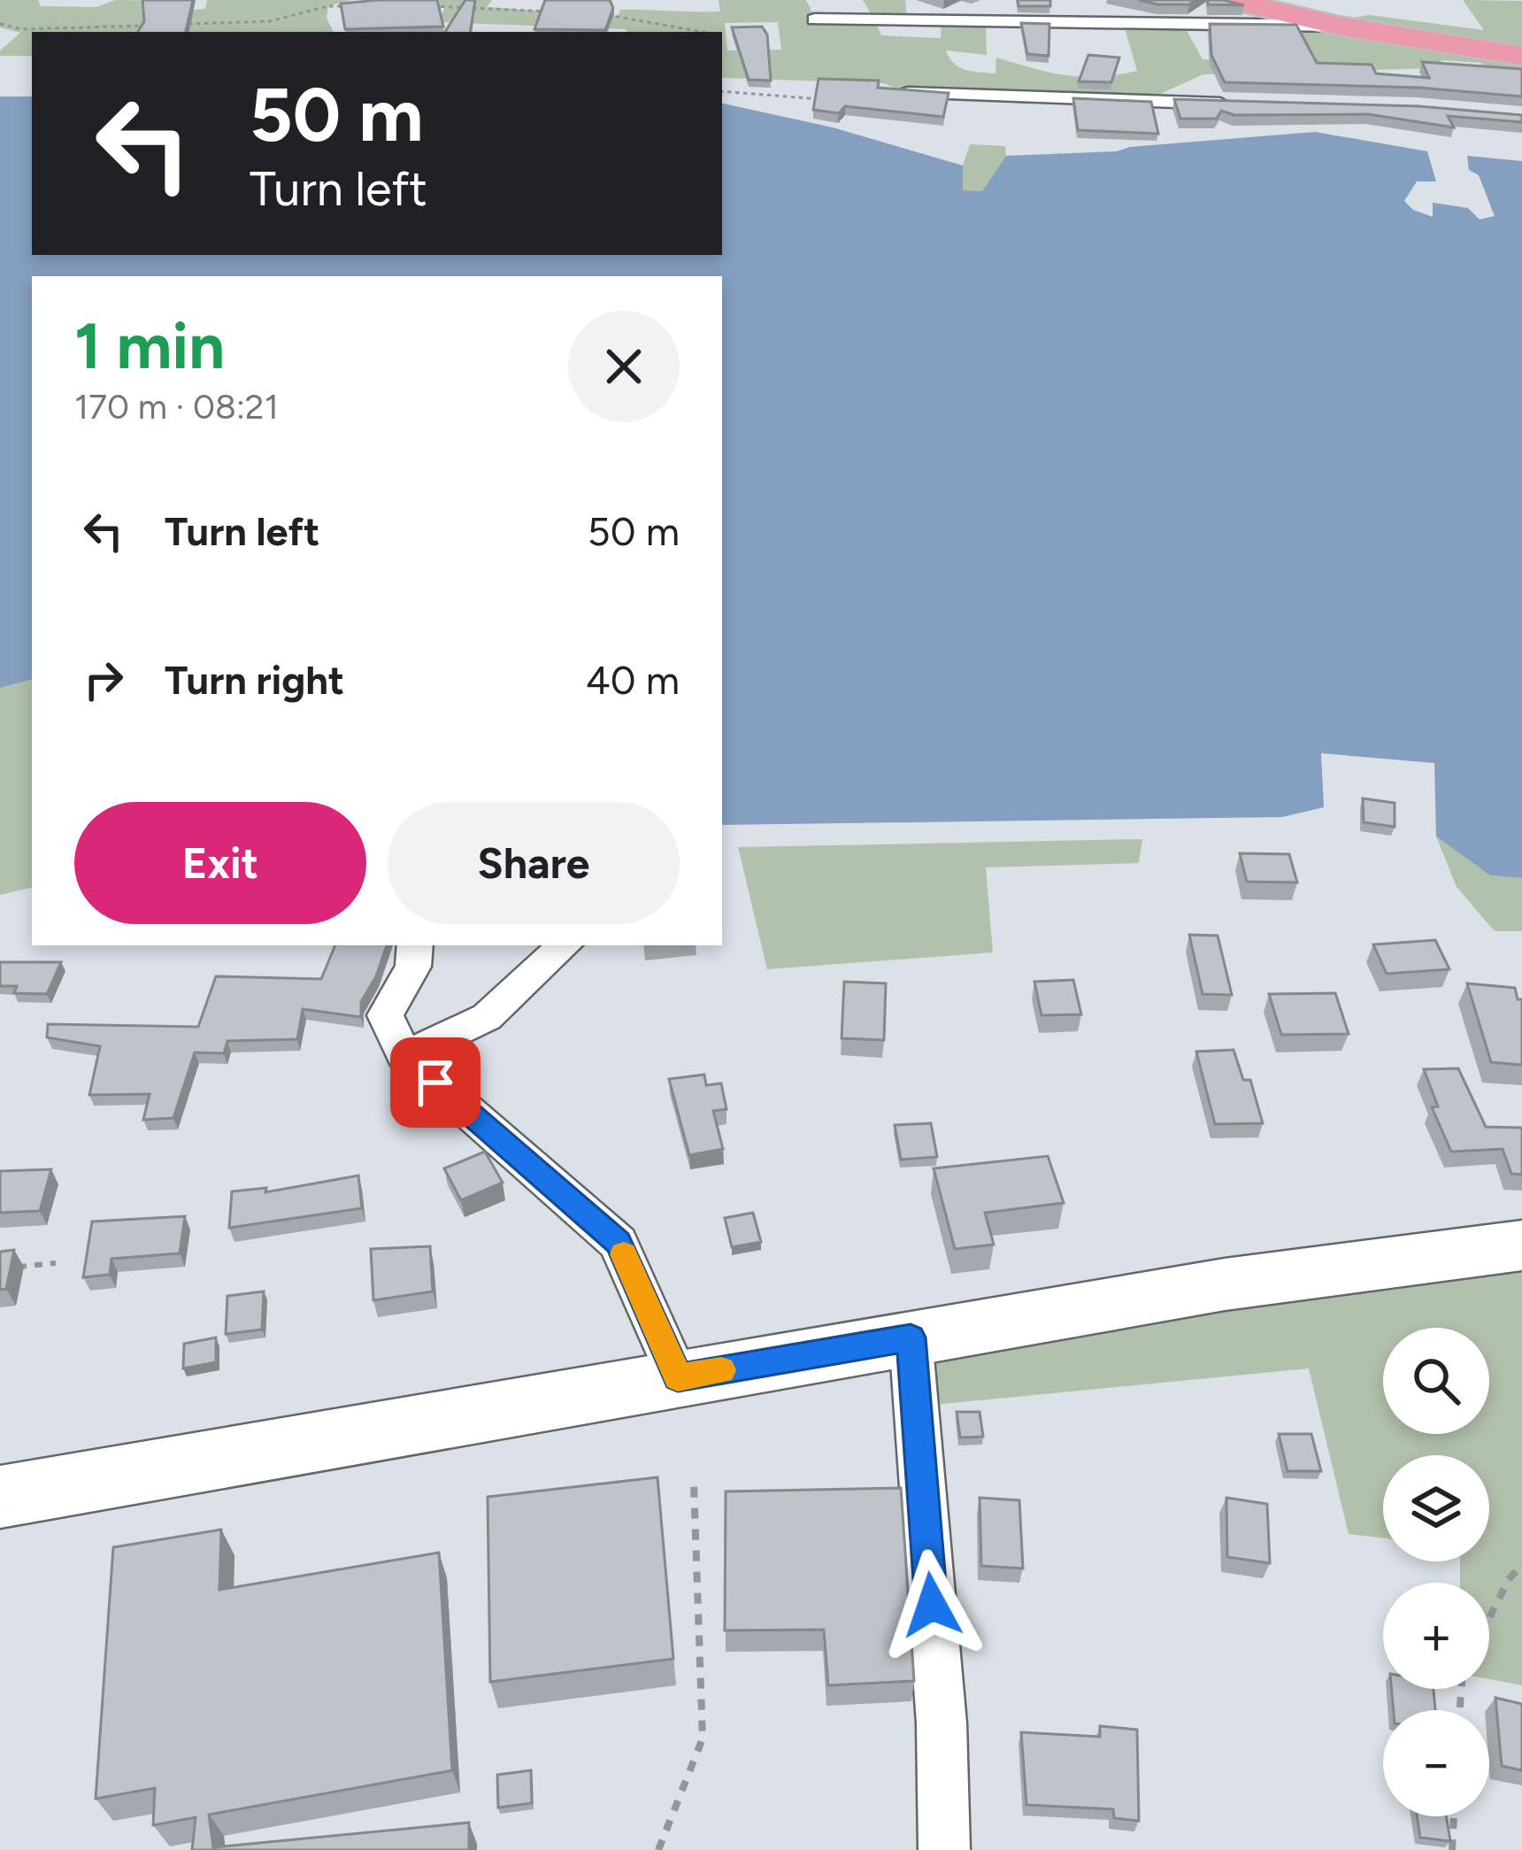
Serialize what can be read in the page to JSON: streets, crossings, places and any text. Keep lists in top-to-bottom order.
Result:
{
  "page": {
    "turn": ["50 m", "Turn left"],
    "heading": ["1 min", "170 m · 08:21"],
    "list": [
      {
        "name": "Turn left",
        "value": "50 m"
      },
      {
        "name": "Turn right",
        "value": "40 m"
      }
    ],
    "buttons": ["Exit", "Share"],
    "map_buttons": ["+", "−"]
  }
}
